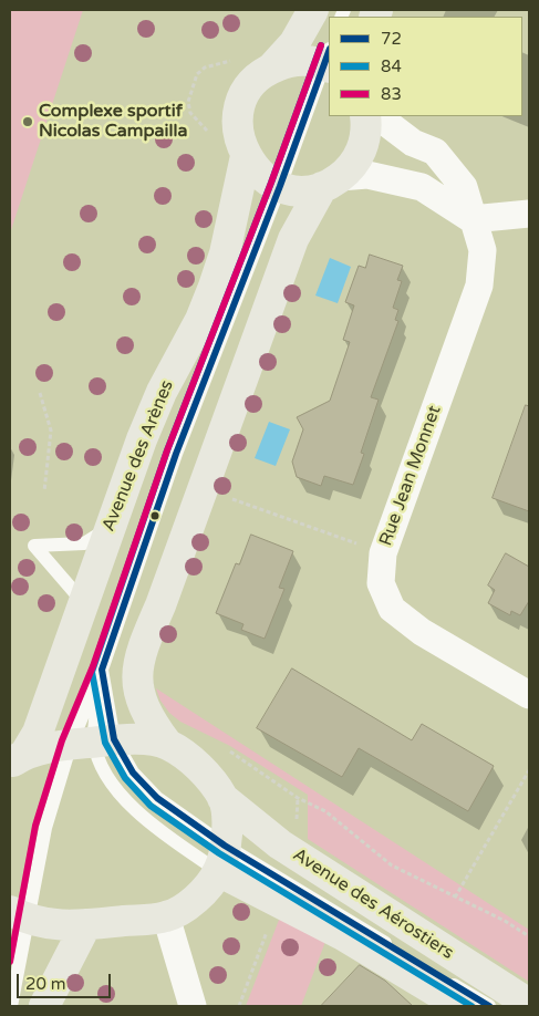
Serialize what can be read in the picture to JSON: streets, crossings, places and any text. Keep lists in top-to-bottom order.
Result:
{
  "streets": {
    "street": ["Avenue des Arènes", "Rue Jean Monnet", "Avenue des Aérostiers"]
  },
  "places": ["Complexe sportif Nicolas Campailla"],
  "lines": ["transit line 84", "transit line 83", "transit line 72"],
  "legend": ["72", "84", "83"],
  "scale_bar": "20 m"
}
